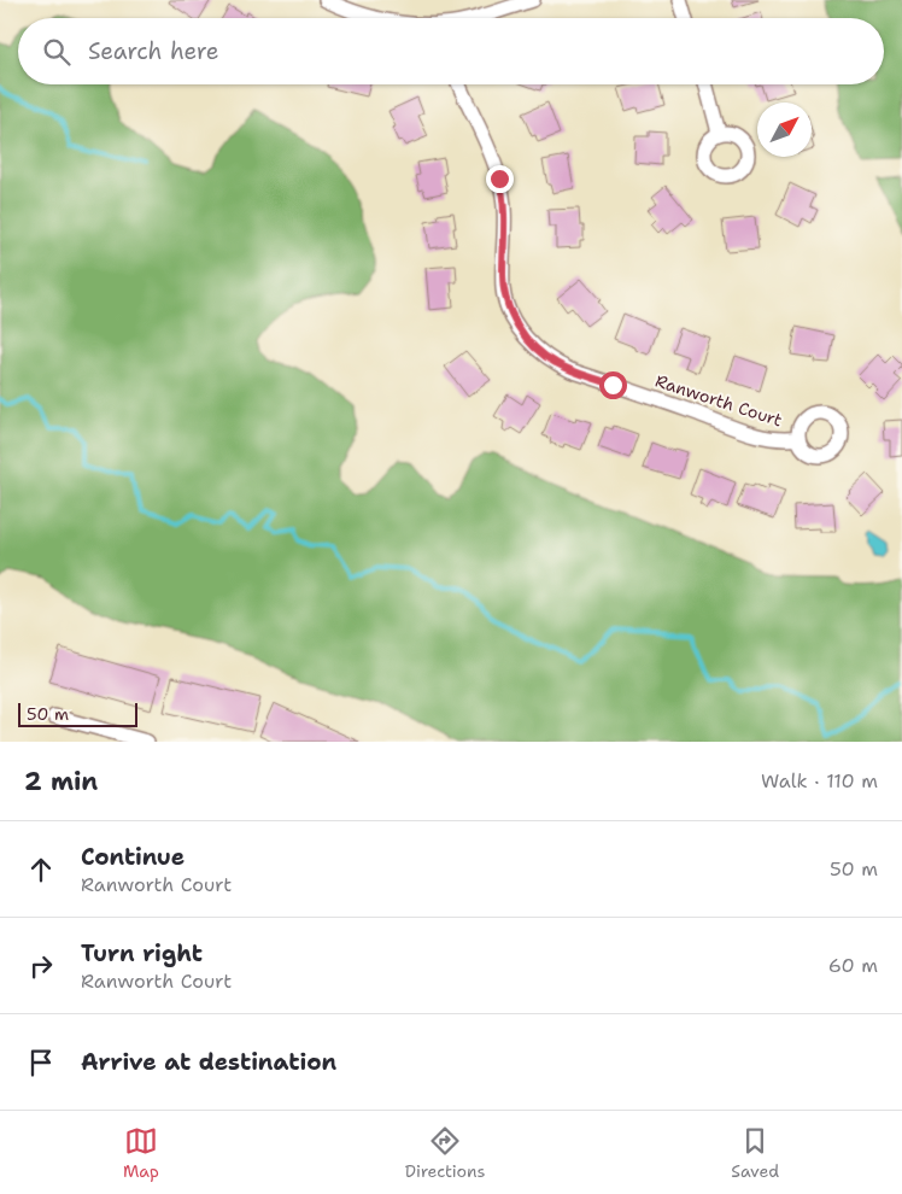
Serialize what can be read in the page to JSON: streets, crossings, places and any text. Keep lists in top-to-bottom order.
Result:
{
  "streets": {
    "street": ["Ranworth Court"]
  },
  "scale_bar": "50 m",
  "north": "top right",
  "page": {
    "search": "Search here",
    "scale": "50 m",
    "heading": ["2 min", "Walk · 110 m"],
    "list": [
      ["Continue", "Ranworth Court", "50 m"],
      ["Turn right", "Ranworth Court", "60 m"],
      "Arrive at destination"
    ],
    "nav": ["Map", "Directions", "Saved"]
  }
}
